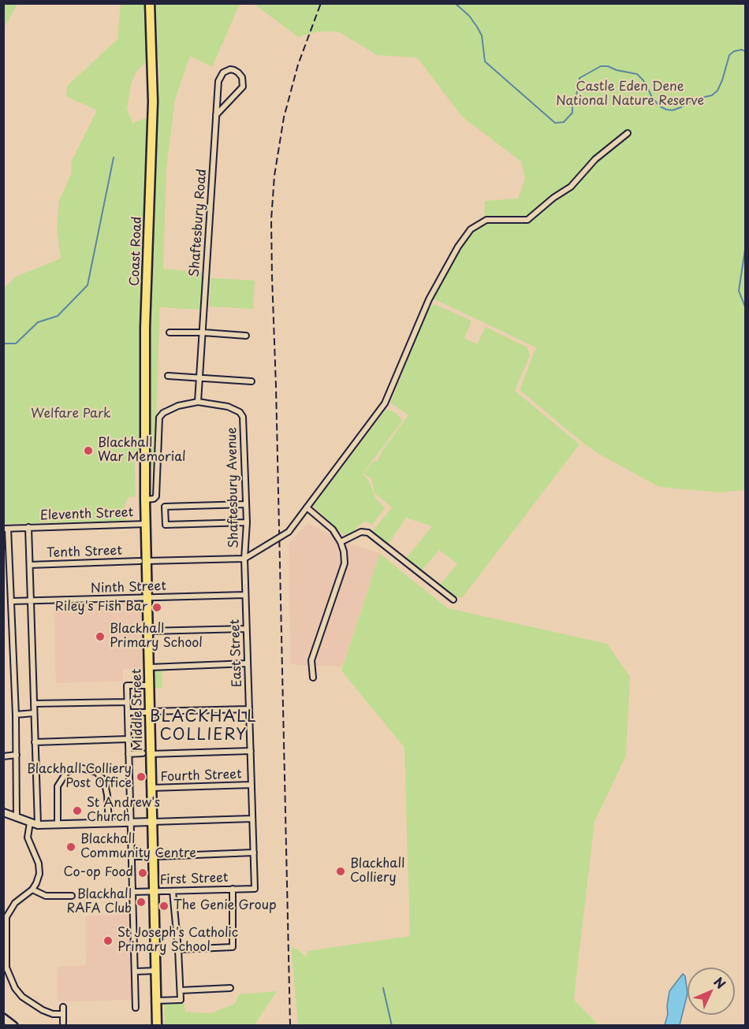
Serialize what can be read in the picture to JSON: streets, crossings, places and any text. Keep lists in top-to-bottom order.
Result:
{
  "streets": {
    "main road": ["Coast Road", "Middle Street"],
    "street": [
      "Shaftesbury Road",
      "Shaftesbury Avenue",
      "Eleventh Street",
      "Tenth Street",
      "Ninth Street",
      "East Street",
      "Fourth Street",
      "First Street"
    ]
  },
  "crossings": [
    ["Shaftesbury Road", "Shaftesbury Avenue"],
    ["Coast Road", "Middle Street"],
    ["Shaftesbury Avenue", "Tenth Street"],
    ["Shaftesbury Avenue", "East Street"],
    ["Eleventh Street", "Middle Street"],
    ["Tenth Street", "East Street"],
    ["Tenth Street", "Middle Street"],
    ["Ninth Street", "East Street"],
    ["Ninth Street", "Middle Street"],
    ["East Street", "Fourth Street"],
    ["East Street", "First Street"],
    ["Middle Street", "Fourth Street"],
    ["Middle Street", "First Street"]
  ],
  "districts": ["BLACKHALL COLLIERY"],
  "parks": ["Castle Eden Dene National Nature Reserve", "Welfare Park"],
  "places": [
    "Blackhall War Memorial",
    "Riley's Fish Bar",
    "Blackhall Primary School",
    "Blackhall Colliery Post Office",
    "St Andrew's Church",
    "Blackhall Community Centre",
    "Blackhall Colliery",
    "Co-op Food",
    "Blackhall RAFA Club",
    "The Genie Group",
    "St Joseph's Catholic Primary School"
  ],
  "north": "top right"
}
